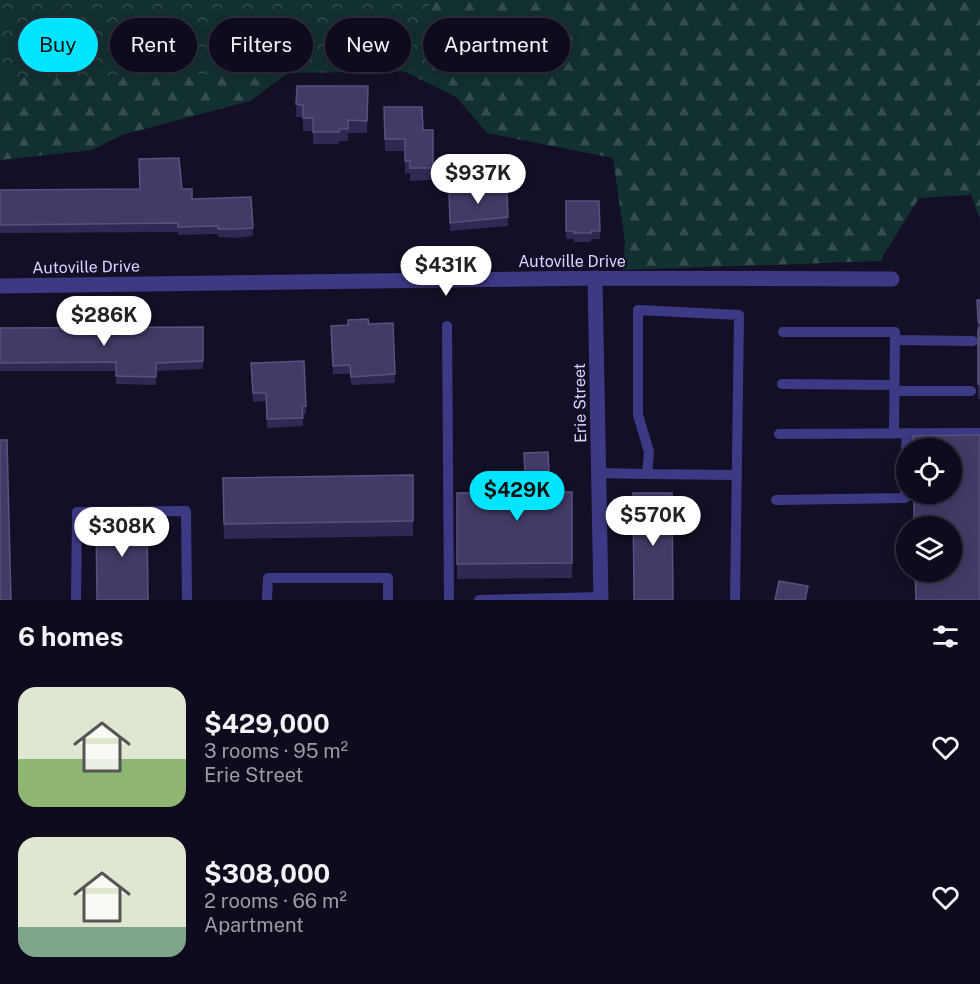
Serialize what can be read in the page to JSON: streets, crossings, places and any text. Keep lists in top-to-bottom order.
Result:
{
  "streets": {
    "street": ["Autoville Drive", "Erie Street"]
  },
  "crossings": [
    ["Autoville Drive", "Erie Street"]
  ],
  "page": {
    "chip": [
      "Buy",
      "Rent",
      "Filters",
      "New",
      "Apartment"
    ],
    "price": [
      "$937K",
      "$431K",
      "$286K",
      "$429K",
      "$570K",
      "$308K"
    ],
    "heading": "6 homes",
    "list": [
      {
        "name": "$429,000",
        "note": "3 rooms · 95 m² · Erie Street"
      },
      {
        "name": "$308,000",
        "note": "2 rooms · 66 m² · Apartment"
      }
    ]
  }
}
